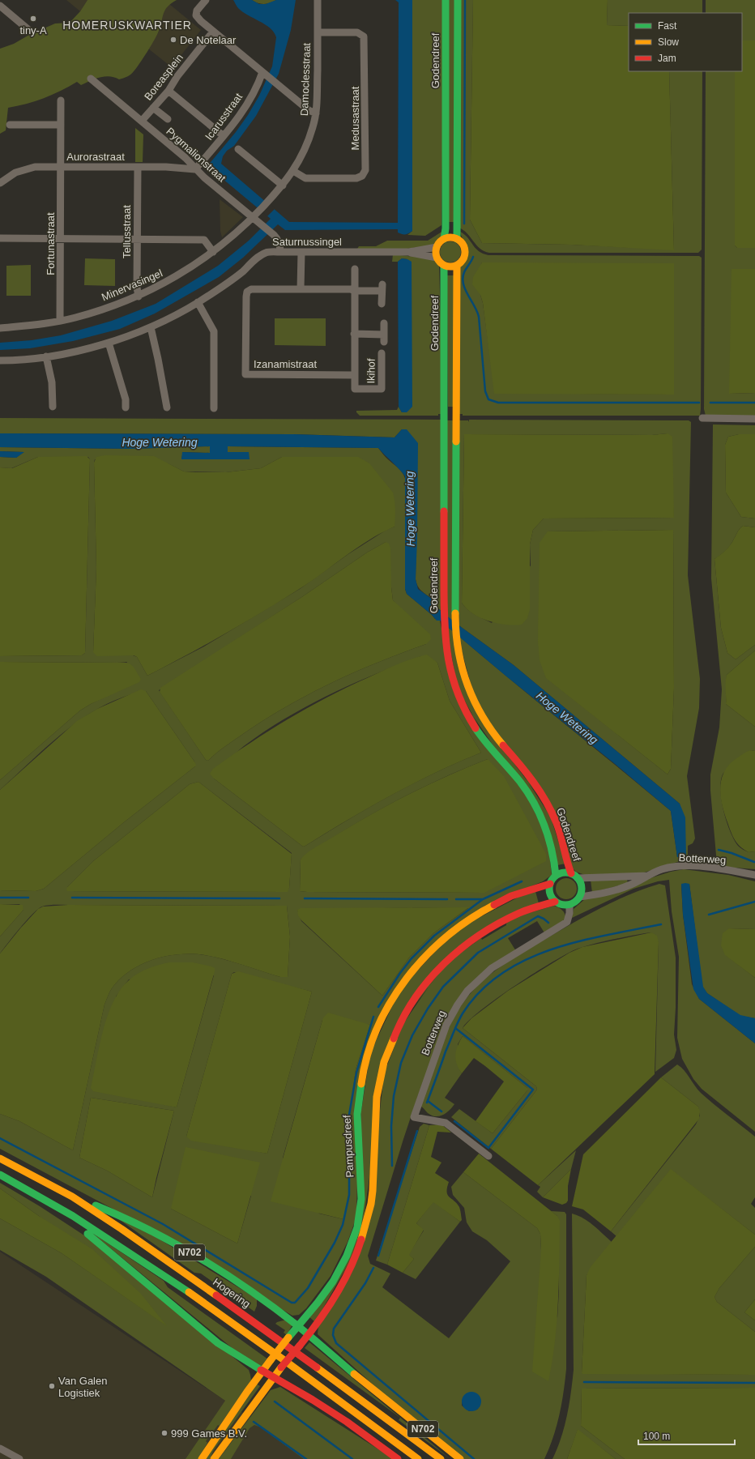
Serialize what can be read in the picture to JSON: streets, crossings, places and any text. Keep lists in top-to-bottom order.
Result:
{
  "streets": {
    "main road": [
      "Godendreef",
      "Pampusdreef",
      "N702",
      "Hogering"
    ],
    "street": [
      "Boreasplein",
      "Damoclesstraat",
      "Icarusstraat",
      "Medusastraat",
      "Pygmalionstraat",
      "Aurorastraat",
      "Tellusstraat",
      "Saturnussingel",
      "Fortunastraat",
      "Minervasingel",
      "Izanamistraat",
      "Ikihof",
      "Botterweg"
    ]
  },
  "crossings": [
    ["Godendreef", "Saturnussingel"],
    ["Godendreef", "Botterweg"],
    ["Godendreef", "Pampusdreef"],
    ["Boreasplein", "Pygmalionstraat"],
    ["Damoclesstraat", "Medusastraat"],
    ["Damoclesstraat", "Pygmalionstraat"],
    ["Damoclesstraat", "Minervasingel"],
    ["Icarusstraat", "Pygmalionstraat"],
    ["Icarusstraat", "Aurorastraat"],
    ["Pygmalionstraat", "Aurorastraat"],
    ["Pygmalionstraat", "Saturnussingel"],
    ["Pygmalionstraat", "Minervasingel"],
    ["Aurorastraat", "Tellusstraat"],
    ["Aurorastraat", "Fortunastraat"],
    ["Tellusstraat", "Minervasingel"],
    ["Fortunastraat", "Minervasingel"],
    ["Izanamistraat", "Ikihof"],
    ["Botterweg", "Pampusdreef"],
    ["Pampusdreef", "N702"],
    ["N702", "Hogering"]
  ],
  "districts": ["HOMERUSKWARTIER"],
  "water": ["Hoge Wetering"],
  "places": [
    "tiny-A",
    "De Notelaar",
    "Van Galen Logistiek",
    "999 Games B.V."
  ],
  "legend": ["Fast", "Slow", "Jam"],
  "scale_bar": "100 m"
}
